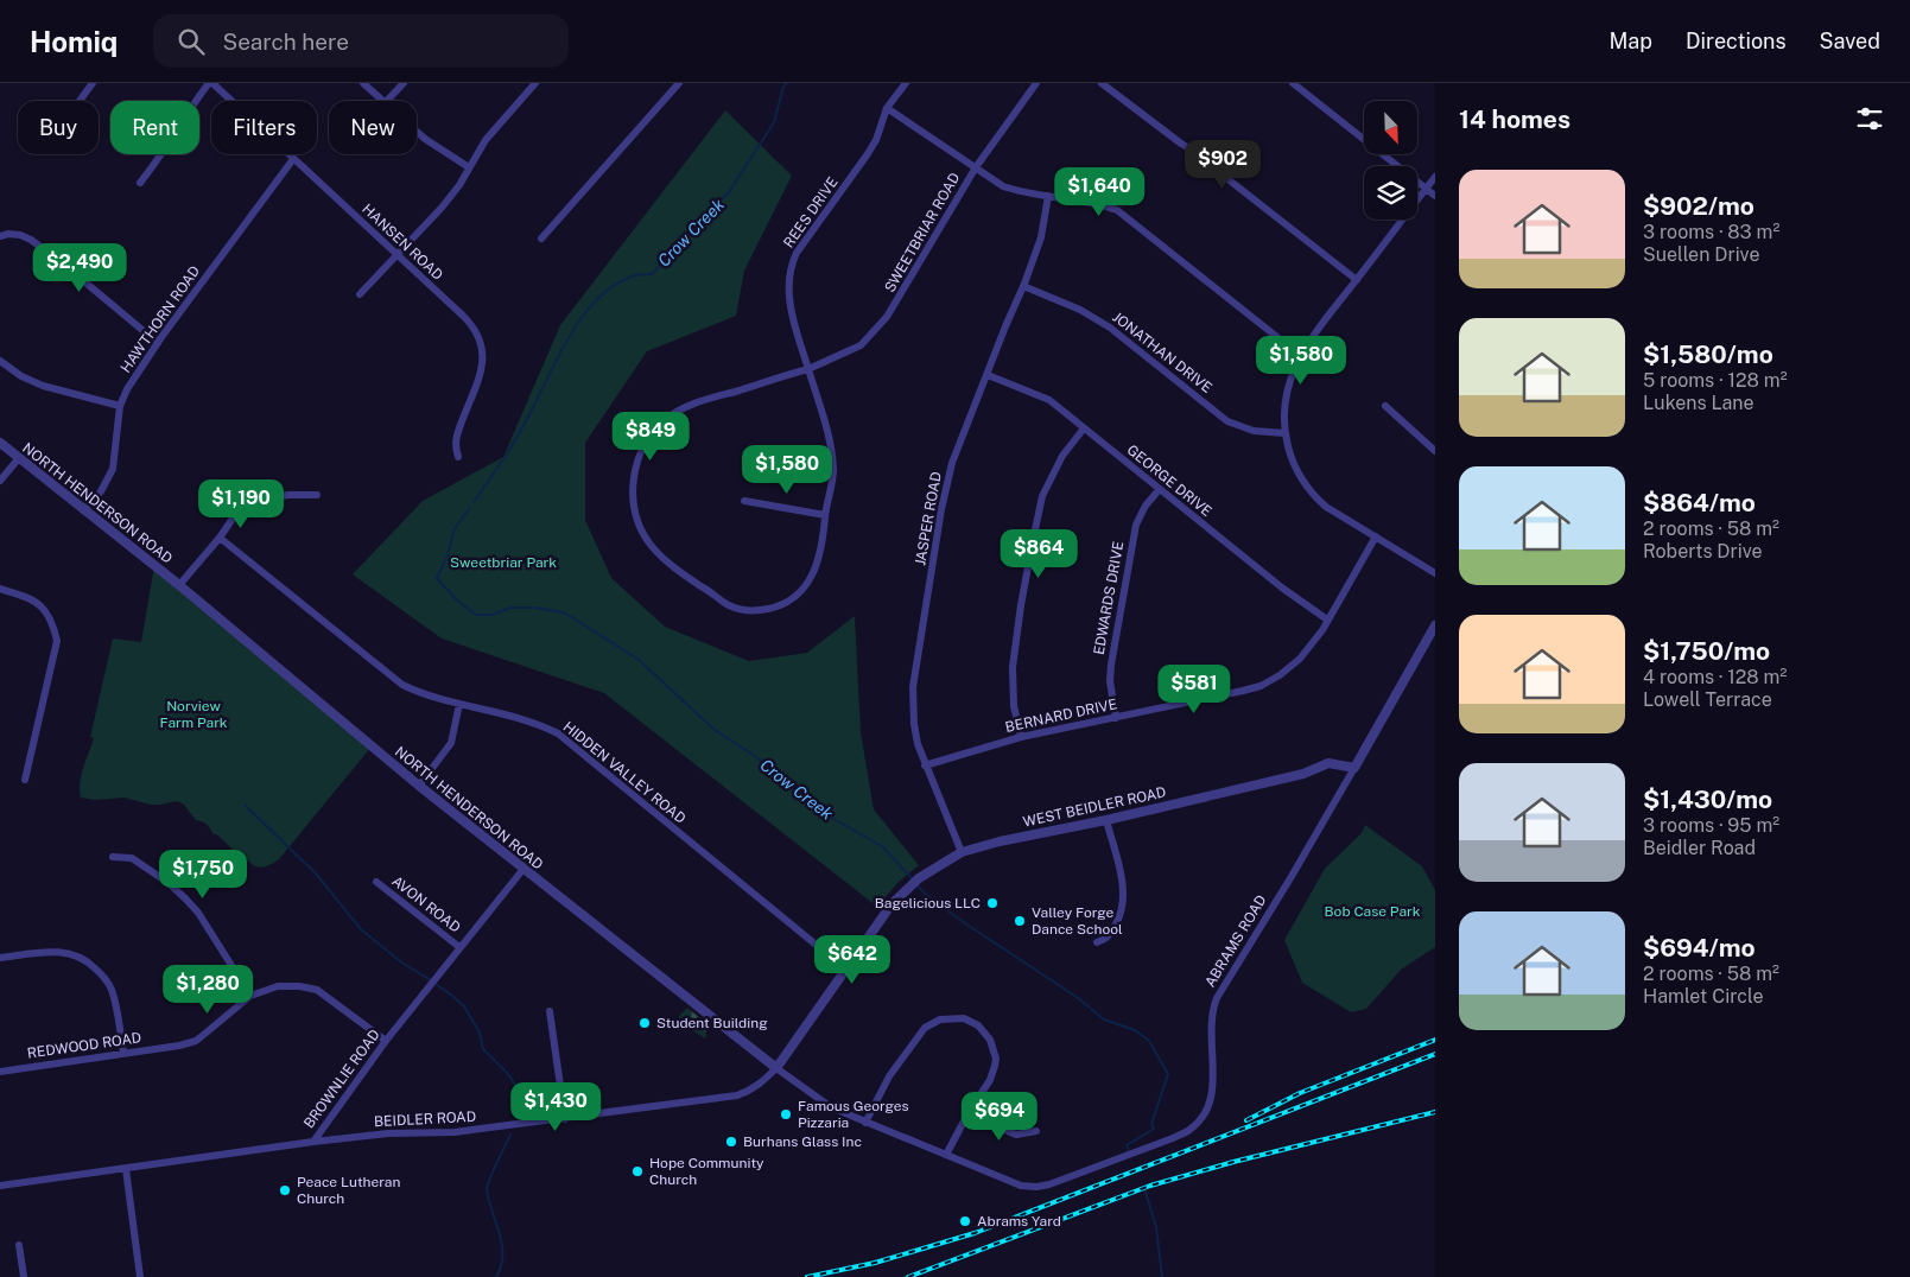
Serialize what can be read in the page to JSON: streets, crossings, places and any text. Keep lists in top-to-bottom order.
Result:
{
  "streets": {
    "street": [
      "REES DRIVE",
      "SWEETBRIAR ROAD",
      "HANSEN ROAD",
      "HAWTHORN ROAD",
      "JONATHAN DRIVE",
      "GEORGE DRIVE",
      "NORTH HENDERSON ROAD",
      "JASPER ROAD",
      "EDWARDS DRIVE",
      "BERNARD DRIVE",
      "HIDDEN VALLEY ROAD",
      "WEST BEIDLER ROAD",
      "AVON ROAD",
      "ABRAMS ROAD",
      "REDWOOD ROAD",
      "BROWNLIE ROAD",
      "BEIDLER ROAD"
    ]
  },
  "crossings": [
    ["REES DRIVE", "SWEETBRIAR ROAD"],
    ["HANSEN ROAD", "HAWTHORN ROAD"],
    ["HAWTHORN ROAD", "NORTH HENDERSON ROAD"],
    ["JONATHAN DRIVE", "JASPER ROAD"],
    ["GEORGE DRIVE", "JASPER ROAD"],
    ["GEORGE DRIVE", "EDWARDS DRIVE"],
    ["GEORGE DRIVE", "BERNARD DRIVE"],
    ["NORTH HENDERSON ROAD", "WEST BEIDLER ROAD"],
    ["NORTH HENDERSON ROAD", "ABRAMS ROAD"],
    ["NORTH HENDERSON ROAD", "BROWNLIE ROAD"],
    ["NORTH HENDERSON ROAD", "BEIDLER ROAD"],
    ["JASPER ROAD", "BERNARD DRIVE"],
    ["JASPER ROAD", "WEST BEIDLER ROAD"],
    ["EDWARDS DRIVE", "BERNARD DRIVE"],
    ["HIDDEN VALLEY ROAD", "WEST BEIDLER ROAD"],
    ["WEST BEIDLER ROAD", "ABRAMS ROAD"],
    ["WEST BEIDLER ROAD", "BEIDLER ROAD"],
    ["AVON ROAD", "BROWNLIE ROAD"],
    ["REDWOOD ROAD", "BROWNLIE ROAD"],
    ["BROWNLIE ROAD", "BEIDLER ROAD"]
  ],
  "water": ["Crow Creek"],
  "parks": ["Sweetbriar Park", "Norview Farm Park", "Bob Case Park"],
  "places": [
    "Bagelicious LLC",
    "Valley Forge Dance School",
    "Student Building",
    "Famous Georges Pizzaria",
    "Burhans Glass Inc",
    "Hope Community Church",
    "Peace Lutheran Church",
    "Abrams Yard"
  ],
  "north": "bottom right",
  "page": {
    "header": "Homiq",
    "search": "Search here",
    "nav": ["Map", "Directions", "Saved"],
    "heading": "14 homes",
    "chip": [
      "Buy",
      "Rent",
      "Filters",
      "New"
    ],
    "price": [
      "$902",
      "$1,640",
      "$2,490",
      "$1,580",
      "$849",
      "$1,580",
      "$1,190",
      "$864",
      "$581",
      "$1,750",
      "$642",
      "$1,280",
      "$1,430",
      "$694"
    ],
    "list": [
      {
        "name": "$902/mo",
        "note": "3 rooms · 83 m² · Suellen Drive"
      },
      {
        "name": "$1,580/mo",
        "note": "5 rooms · 128 m² · Lukens Lane"
      },
      {
        "name": "$864/mo",
        "note": "2 rooms · 58 m² · Roberts Drive"
      },
      {
        "name": "$1,750/mo",
        "note": "4 rooms · 128 m² · Lowell Terrace"
      },
      {
        "name": "$1,430/mo",
        "note": "3 rooms · 95 m² · Beidler Road"
      },
      {
        "name": "$694/mo",
        "note": "2 rooms · 58 m² · Hamlet Circle"
      }
    ]
  }
}
